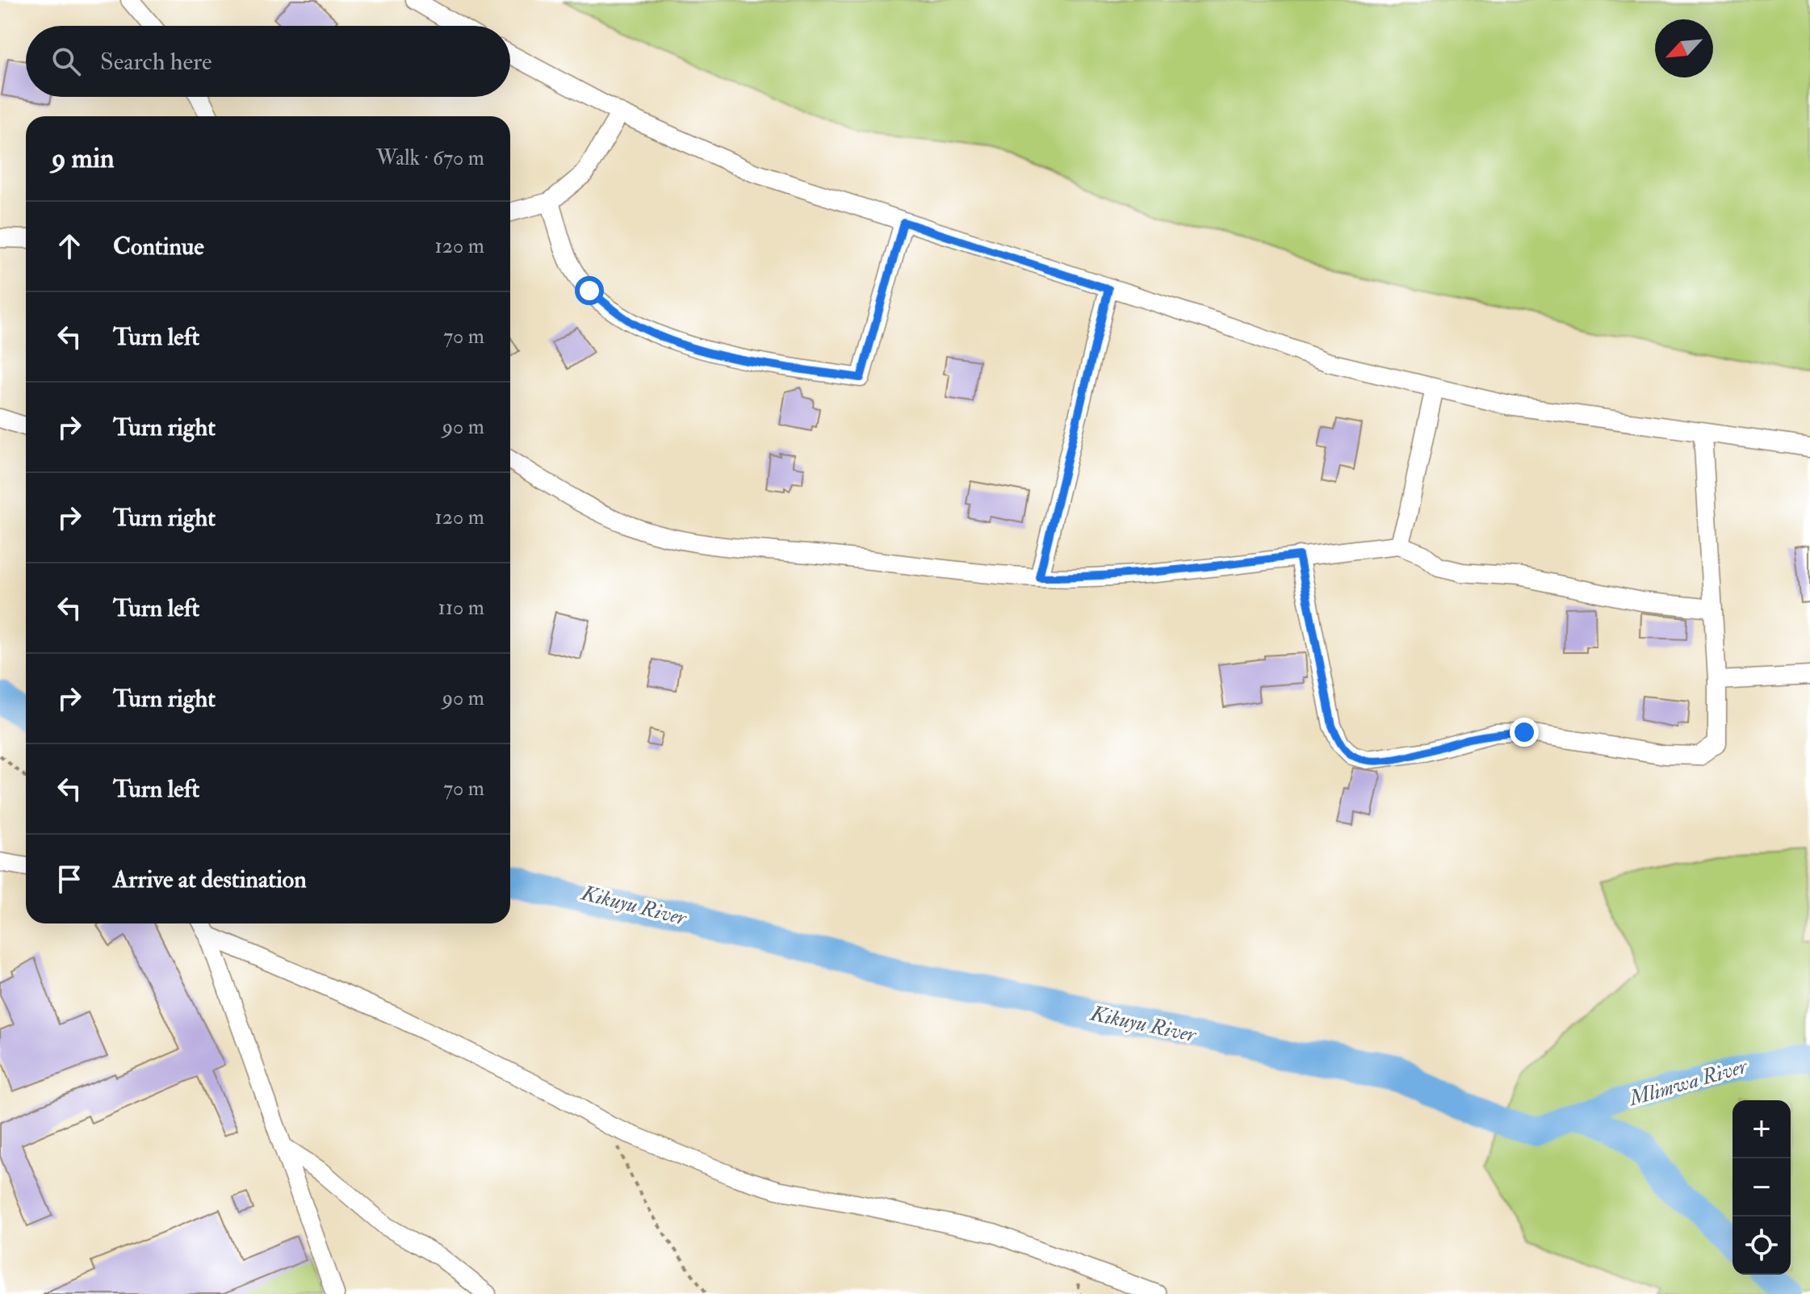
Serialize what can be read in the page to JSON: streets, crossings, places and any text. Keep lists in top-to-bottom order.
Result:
{
  "water": ["Kikuyu River", "Mlimwa River"],
  "north": "bottom left",
  "page": {
    "search": "Search here",
    "heading": ["9 min", "Walk · 670 m"],
    "list": [
      ["Continue", "120 m"],
      ["Turn left", "70 m"],
      ["Turn right", "90 m"],
      ["Turn right", "120 m"],
      ["Turn left", "110 m"],
      ["Turn right", "90 m"],
      ["Turn left", "70 m"],
      "Arrive at destination"
    ],
    "map_buttons": ["+", "−"]
  }
}
